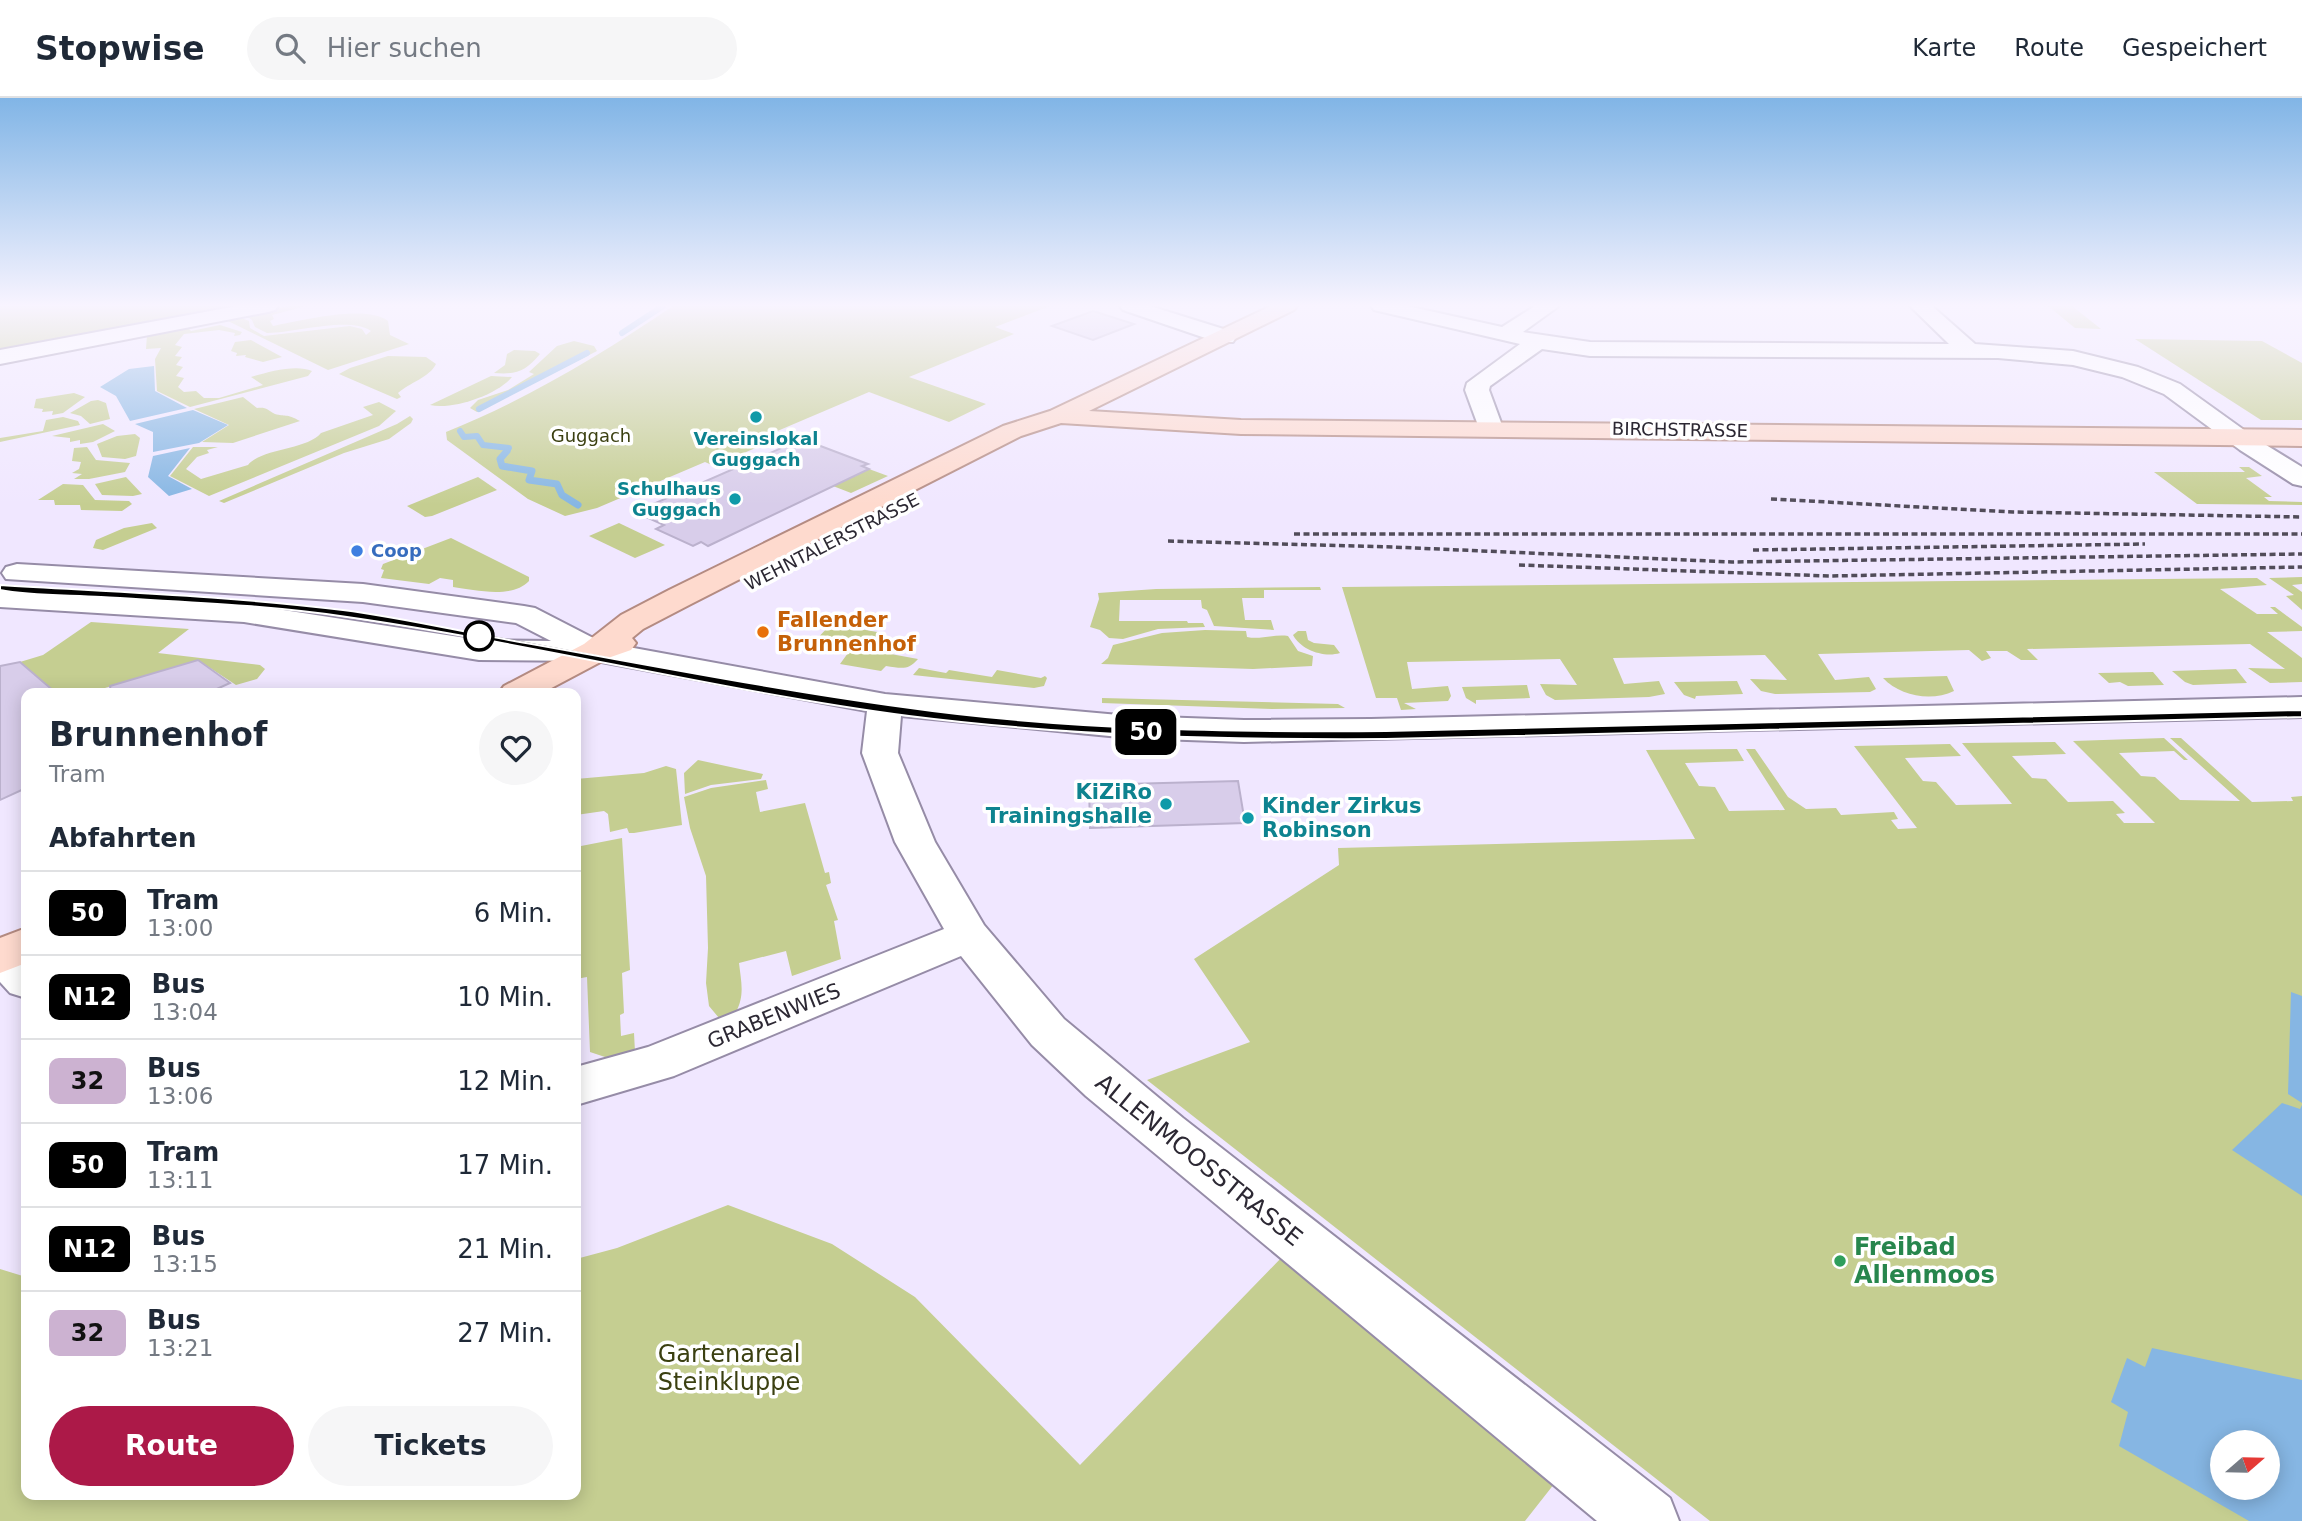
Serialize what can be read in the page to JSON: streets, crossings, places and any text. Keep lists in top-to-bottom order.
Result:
{
  "streets": {
    "main road": ["BIRCHSTRASSE", "WEHNTALERSTRASSE"],
    "street": ["GRABENWIES", "ALLENMOOSSTRASSE"]
  },
  "crossings": [
    ["BIRCHSTRASSE", "WEHNTALERSTRASSE"],
    ["GRABENWIES", "ALLENMOOSSTRASSE"]
  ],
  "parks": ["Guggach", "Gartenareal Steinkluppe"],
  "places": [
    "Vereinslokal Guggach",
    "Schulhaus Guggach",
    "Coop",
    "Fallender Brunnenhof",
    "KiZiRo Trainingshalle",
    "Kinder Zirkus Robinson",
    "Freibad Allenmoos"
  ],
  "lines": ["tram line 50"],
  "north": "right",
  "page": {
    "header": "Stopwise",
    "search": "Hier suchen",
    "nav": ["Karte", "Route", "Gespeichert"],
    "on_map": "50",
    "heading": [
      ["Brunnenhof", "Tram"],
      "Abfahrten"
    ],
    "list": [
      {
        "mark": "50",
        "name": "Tram",
        "note": "13:00",
        "value": "6 Min."
      },
      {
        "mark": "N12",
        "name": "Bus",
        "note": "13:04",
        "value": "10 Min."
      },
      {
        "mark": "32",
        "name": "Bus",
        "note": "13:06",
        "value": "12 Min."
      },
      {
        "mark": "50",
        "name": "Tram",
        "note": "13:11",
        "value": "17 Min."
      },
      {
        "mark": "N12",
        "name": "Bus",
        "note": "13:15",
        "value": "21 Min."
      },
      {
        "mark": "32",
        "name": "Bus",
        "note": "13:21",
        "value": "27 Min."
      }
    ],
    "buttons": ["Route", "Tickets"]
  }
}
